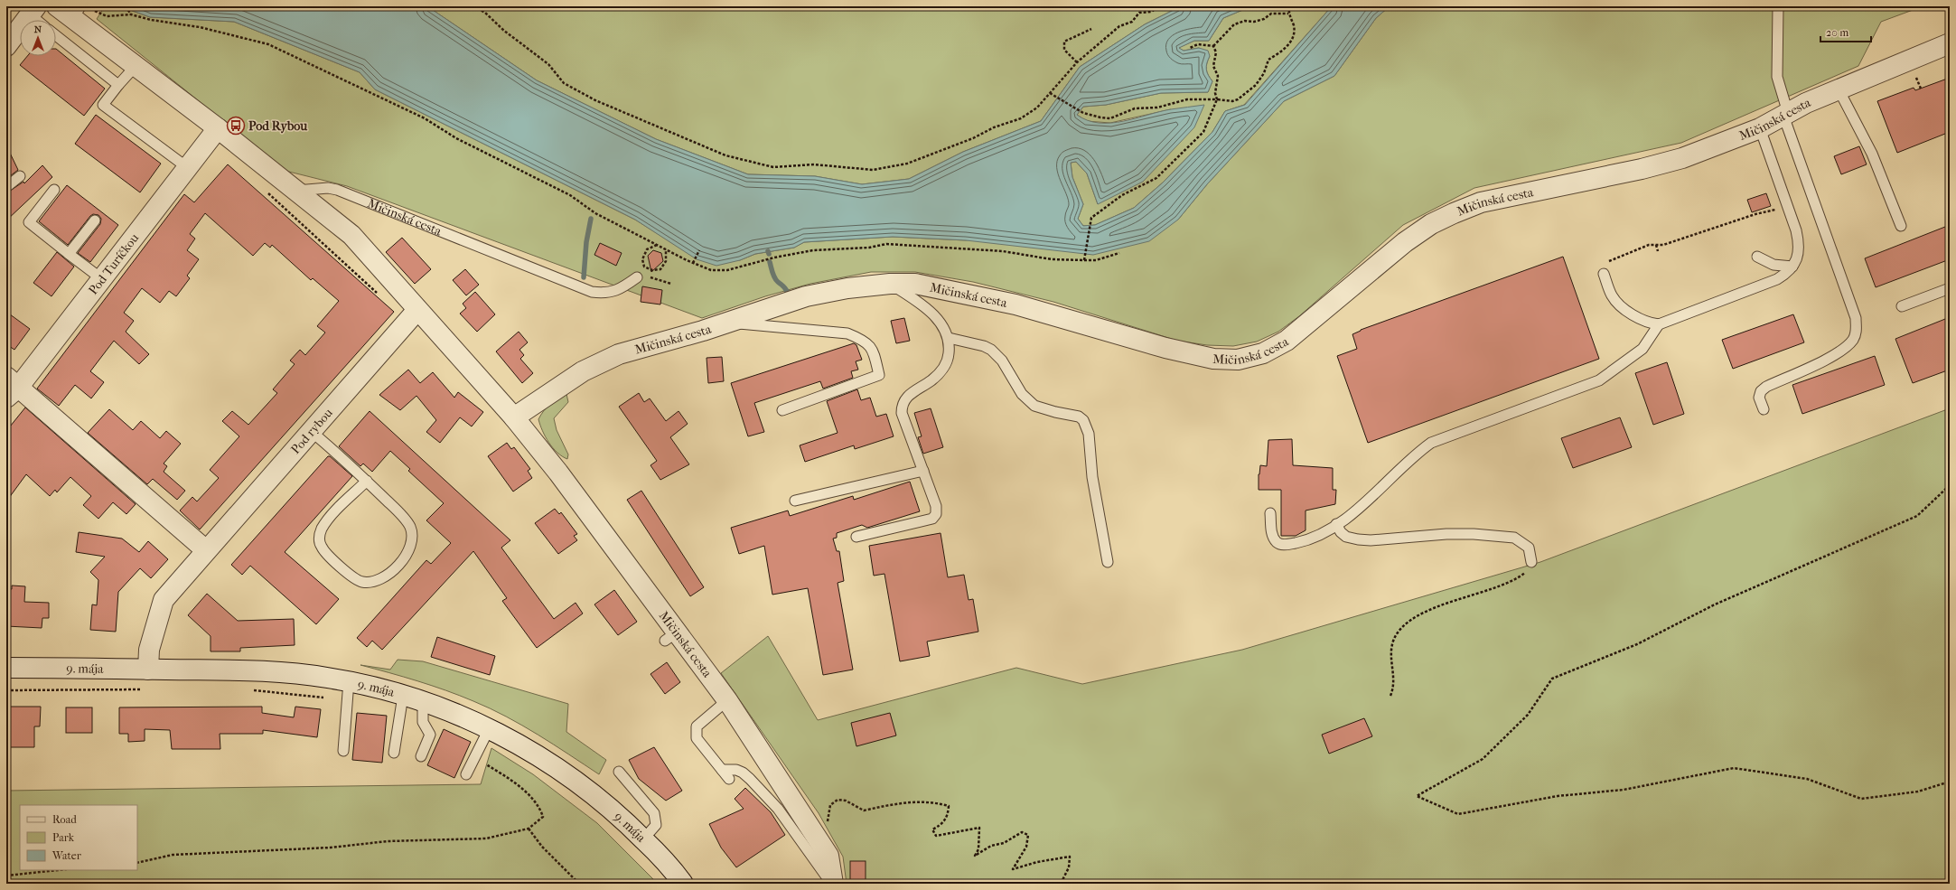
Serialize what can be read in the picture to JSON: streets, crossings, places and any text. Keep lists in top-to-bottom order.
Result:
{
  "streets": {
    "street": [
      "Mičinská cesta",
      "Pod Turíčkou",
      "Pod rybou",
      "9. mája"
    ]
  },
  "crossings": [
    ["Mičinská cesta", "Pod Turíčkou"],
    ["Mičinská cesta", "Pod rybou"],
    ["Pod rybou", "9. mája"]
  ],
  "places": {
    "bus stop": ["Pod Rybou"]
  },
  "legend": ["Road", "Park", "Water"],
  "scale_bar": "20 m",
  "north": "top"
}
